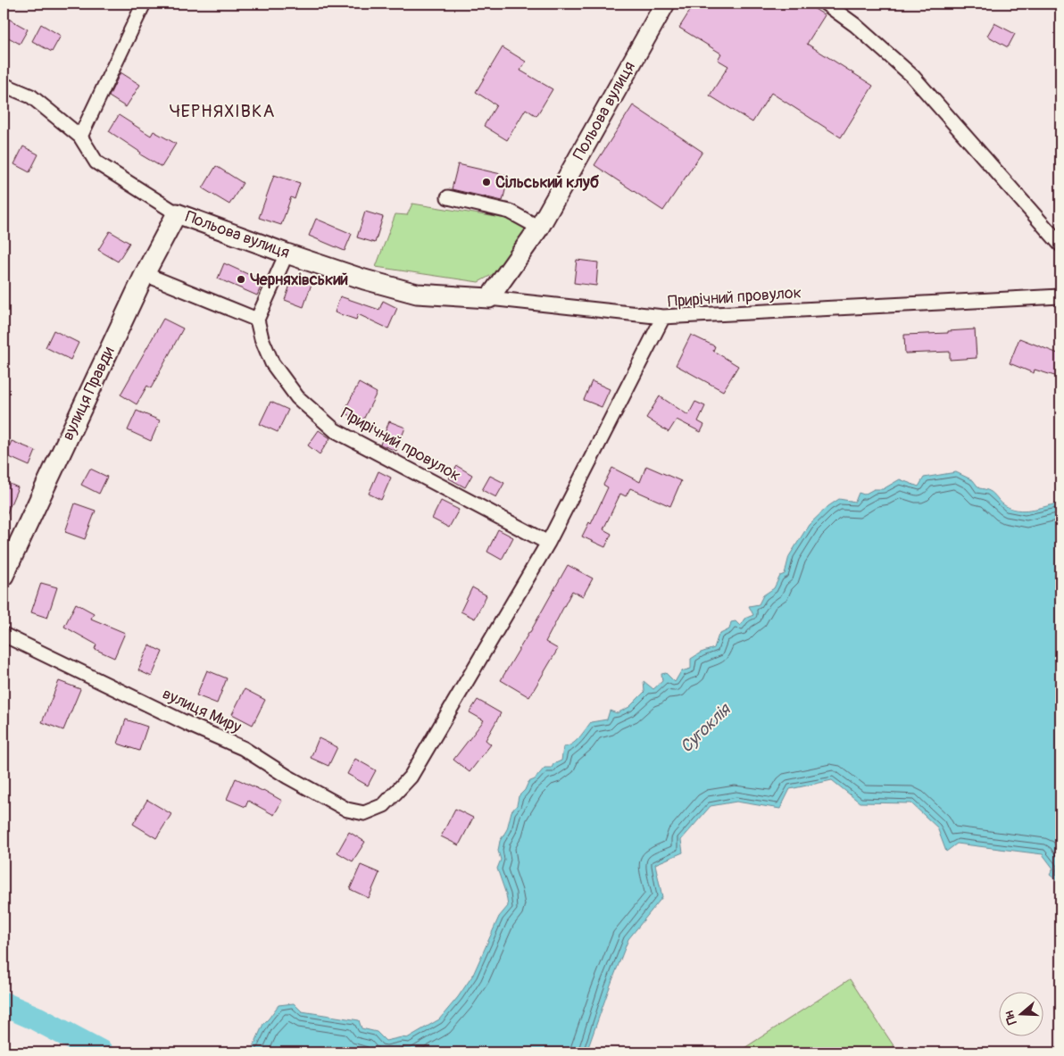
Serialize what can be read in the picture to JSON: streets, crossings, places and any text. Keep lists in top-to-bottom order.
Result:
{
  "streets": {
    "street": [
      "Польова вулиця",
      "Прирічний провулок",
      "вулиця Правди",
      "вулиця Миру"
    ]
  },
  "crossings": [
    ["Польова вулиця", "вулиця Правди"],
    ["Прирічний провулок", "вулиця Миру"]
  ],
  "districts": ["ЧЕРНЯХІВКА"],
  "water": ["Сугоклія"],
  "places": ["Сільський клуб", "Черняхівський"],
  "north": "left"
}
